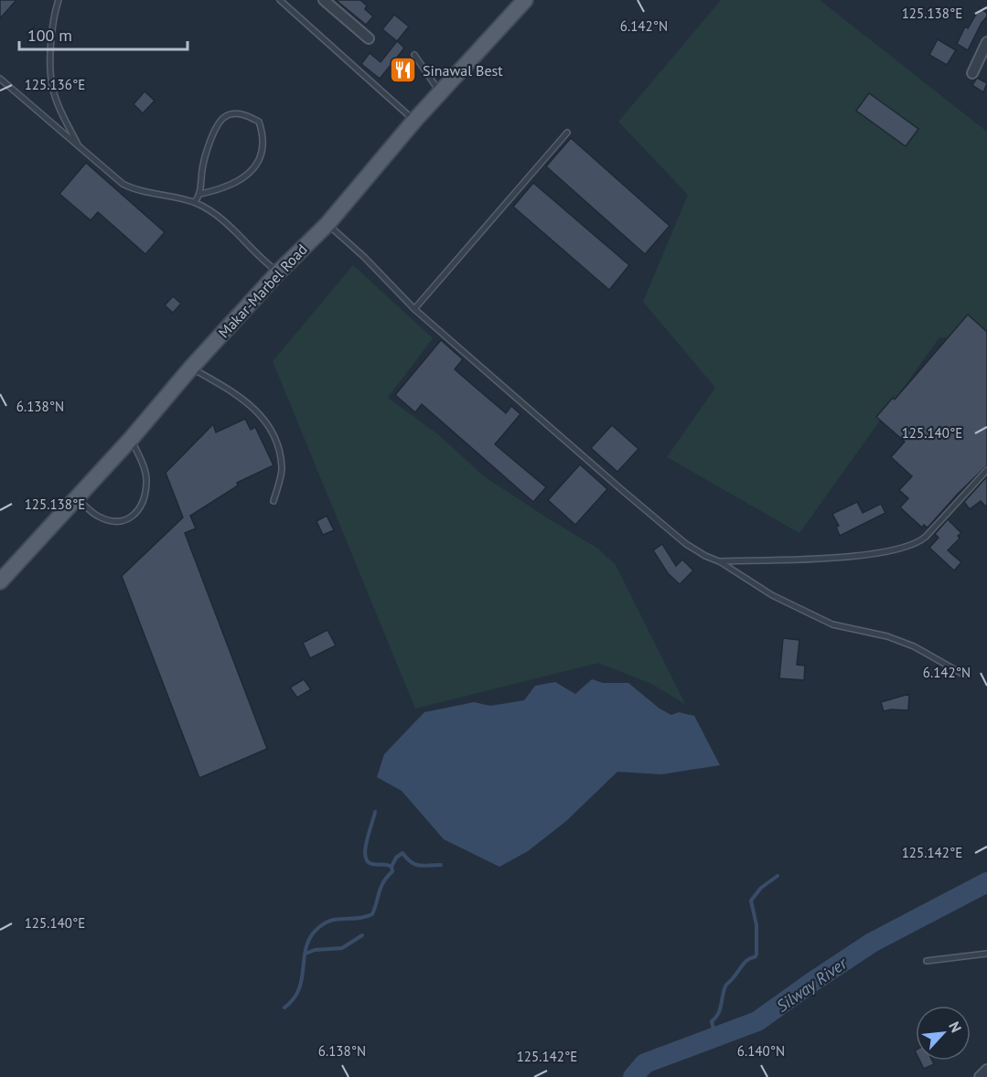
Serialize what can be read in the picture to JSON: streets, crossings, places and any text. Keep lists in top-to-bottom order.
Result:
{
  "streets": {
    "main road": ["Makar-Marbel Road"]
  },
  "water": ["Silway River"],
  "places": {
    "restaurant": ["Sinawal Best"]
  },
  "scale_bar": "100 m",
  "north": "top right",
  "coordinates": [
    "125.138°E",
    "6.142°N",
    "125.136°E",
    "6.138°N",
    "125.140°E",
    "125.142°E",
    "6.140°N"
  ]
}
